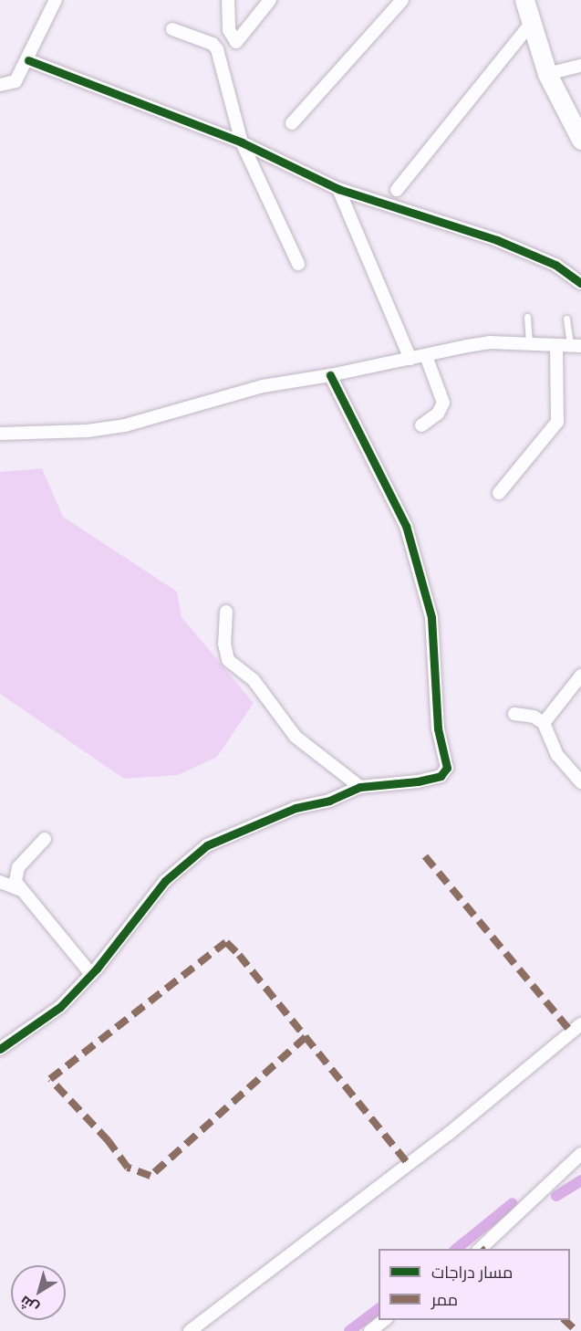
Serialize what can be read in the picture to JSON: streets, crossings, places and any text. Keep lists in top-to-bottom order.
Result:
{
  "legend": ["مسار دراجات", "ممر"],
  "north": "bottom left"
}
